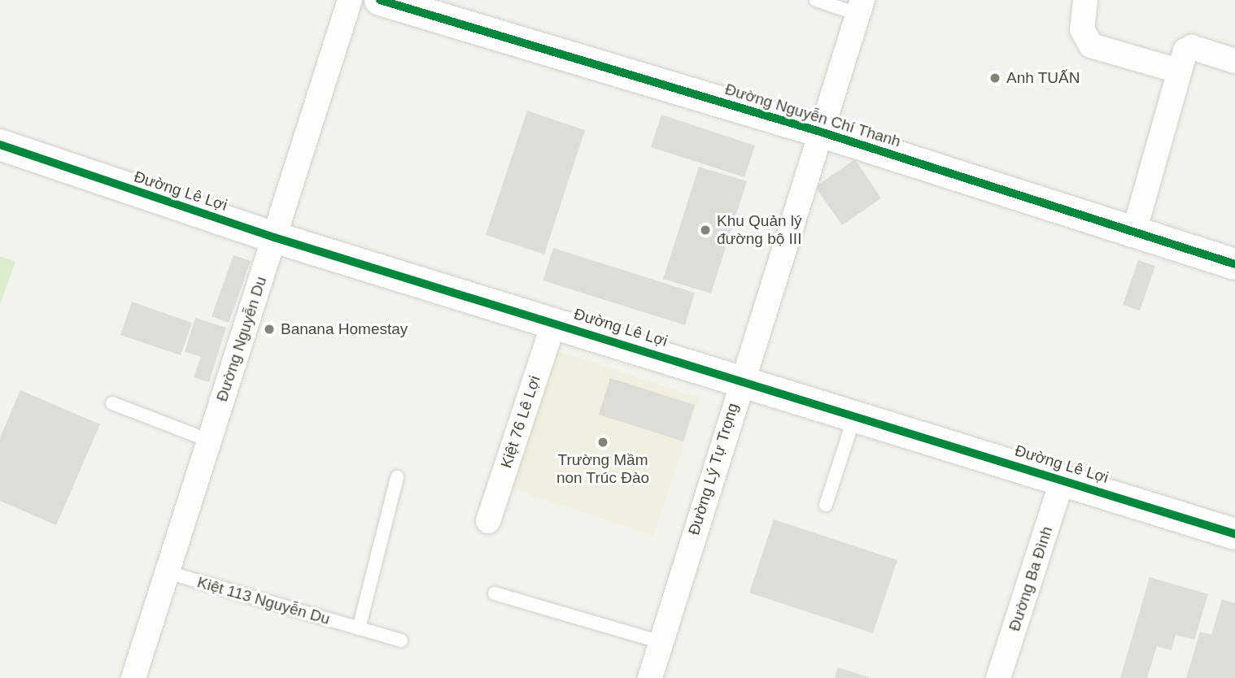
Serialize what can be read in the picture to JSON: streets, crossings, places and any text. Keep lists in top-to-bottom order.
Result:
{
  "streets": {
    "street": [
      "Đường Nguyễn Chí Thanh",
      "Đường Lê Lợi",
      "Đường Nguyễn Du",
      "Kiệt 76 Lê Lợi",
      "Đường Lý Tự Trọng",
      "Đường Ba Đình"
    ],
    "lane": ["Kiệt 113 Nguyễn Du"]
  },
  "crossings": [
    ["Đường Nguyễn Chí Thanh", "Đường Lý Tự Trọng"],
    ["Đường Lê Lợi", "Đường Nguyễn Du"],
    ["Đường Lê Lợi", "Kiệt 76 Lê Lợi"],
    ["Đường Lê Lợi", "Đường Lý Tự Trọng"],
    ["Đường Lê Lợi", "Đường Ba Đình"],
    ["Đường Nguyễn Du", "Kiệt 113 Nguyễn Du"]
  ],
  "places": [
    "Anh TUẤN",
    "Khu Quản lý đường bộ III",
    "Banana Homestay",
    "Trường Mầm non Trúc Đào"
  ]
}
